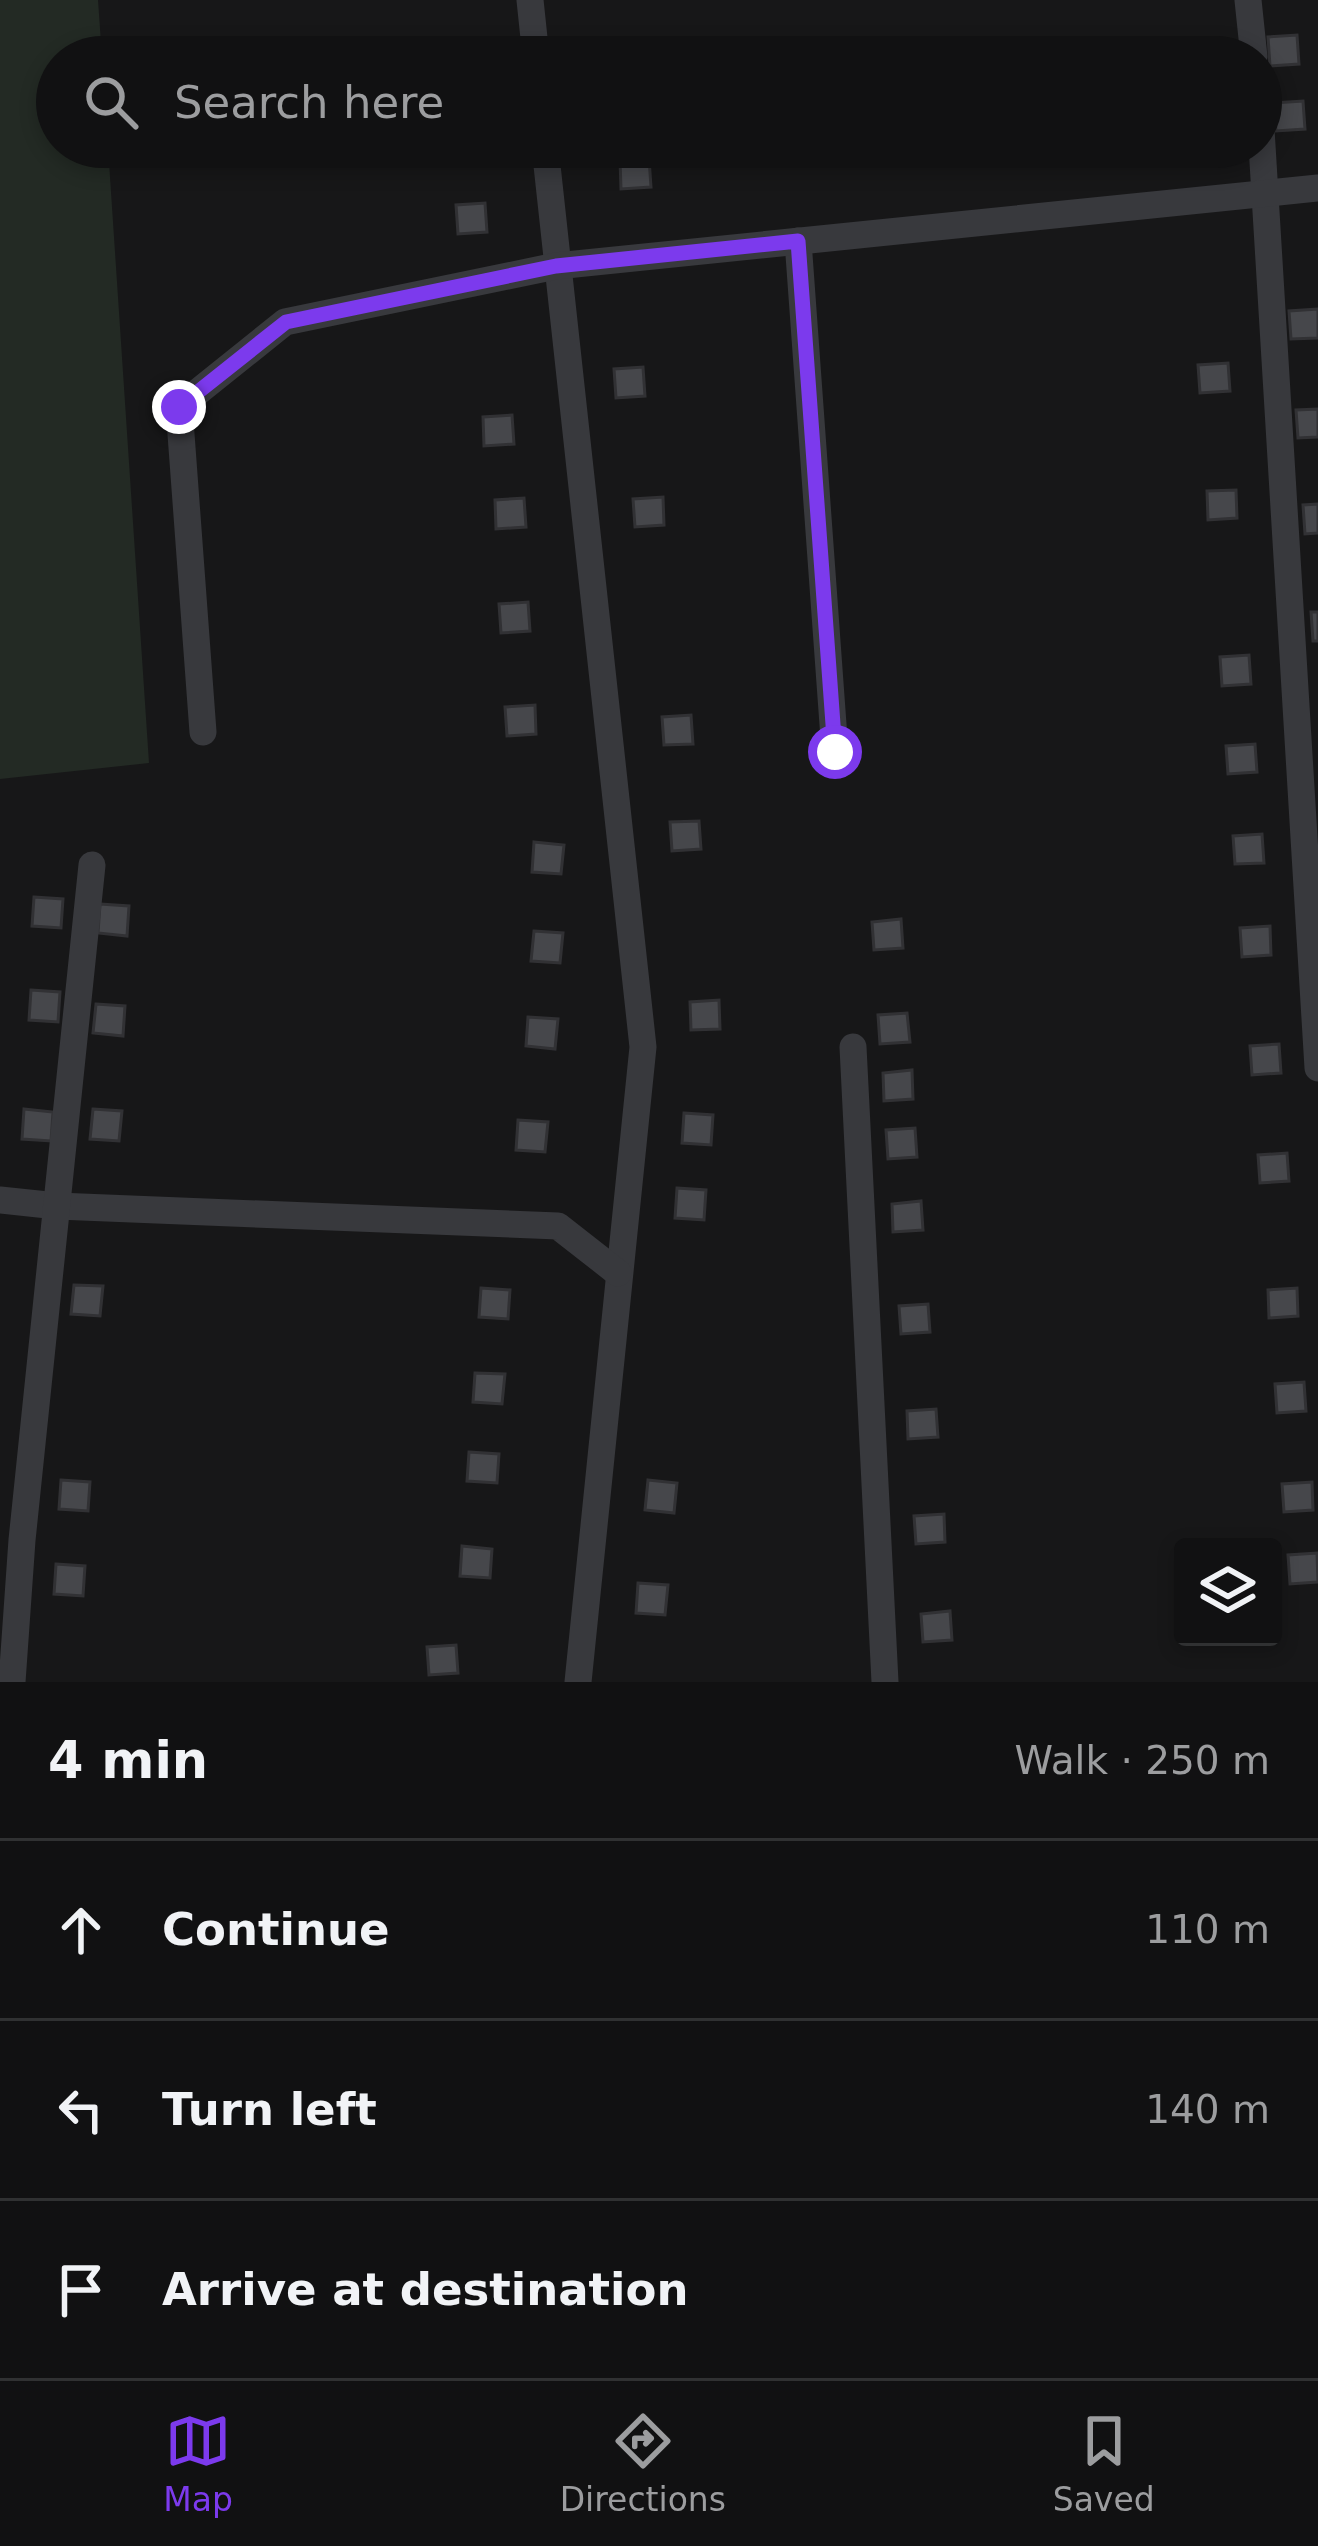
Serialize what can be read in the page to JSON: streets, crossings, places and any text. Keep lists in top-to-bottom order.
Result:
{
  "page": {
    "search": "Search here",
    "heading": ["4 min", "Walk · 250 m"],
    "list": [
      ["Continue", "110 m"],
      ["Turn left", "140 m"],
      "Arrive at destination"
    ],
    "nav": ["Map", "Directions", "Saved"]
  }
}
